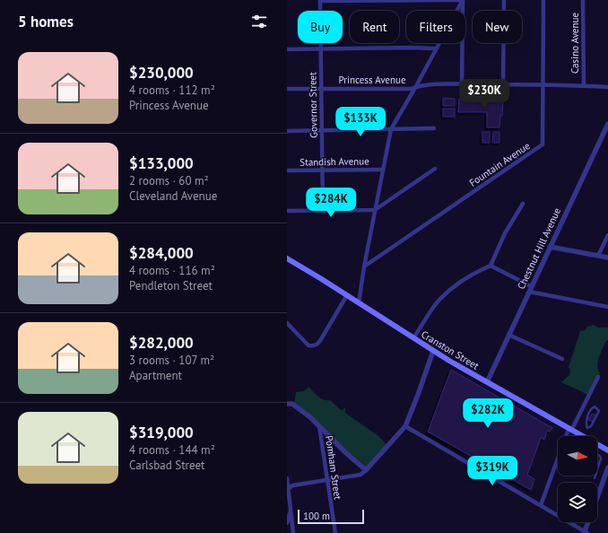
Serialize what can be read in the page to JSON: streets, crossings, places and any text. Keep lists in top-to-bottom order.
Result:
{
  "streets": {
    "main road": ["Cranston Street"],
    "street": [
      "Casino Avenue",
      "Princess Avenue",
      "Governor Street",
      "Standish Avenue",
      "Fountain Avenue",
      "Chestnut Hill Avenue",
      "Pomham Street"
    ]
  },
  "crossings": [
    ["Casino Avenue", "Princess Avenue"],
    ["Princess Avenue", "Governor Street"],
    ["Princess Avenue", "Fountain Avenue"],
    ["Governor Street", "Standish Avenue"],
    ["Chestnut Hill Avenue", "Cranston Street"]
  ],
  "scale_bar": "100 m",
  "north": "right",
  "page": {
    "heading": "5 homes",
    "chip": [
      "Buy",
      "Rent",
      "Filters",
      "New"
    ],
    "list": [
      {
        "name": "$230,000",
        "note": "4 rooms · 112 m² · Princess Avenue"
      },
      {
        "name": "$133,000",
        "note": "2 rooms · 60 m² · Cleveland Avenue"
      },
      {
        "name": "$284,000",
        "note": "4 rooms · 116 m² · Pendleton Street"
      },
      {
        "name": "$282,000",
        "note": "3 rooms · 107 m² · Apartment"
      },
      {
        "name": "$319,000",
        "note": "4 rooms · 144 m² · Carlsbad Street"
      }
    ],
    "price": [
      "$230K",
      "$133K",
      "$284K",
      "$282K",
      "$319K"
    ],
    "scale": "100 m"
  }
}
